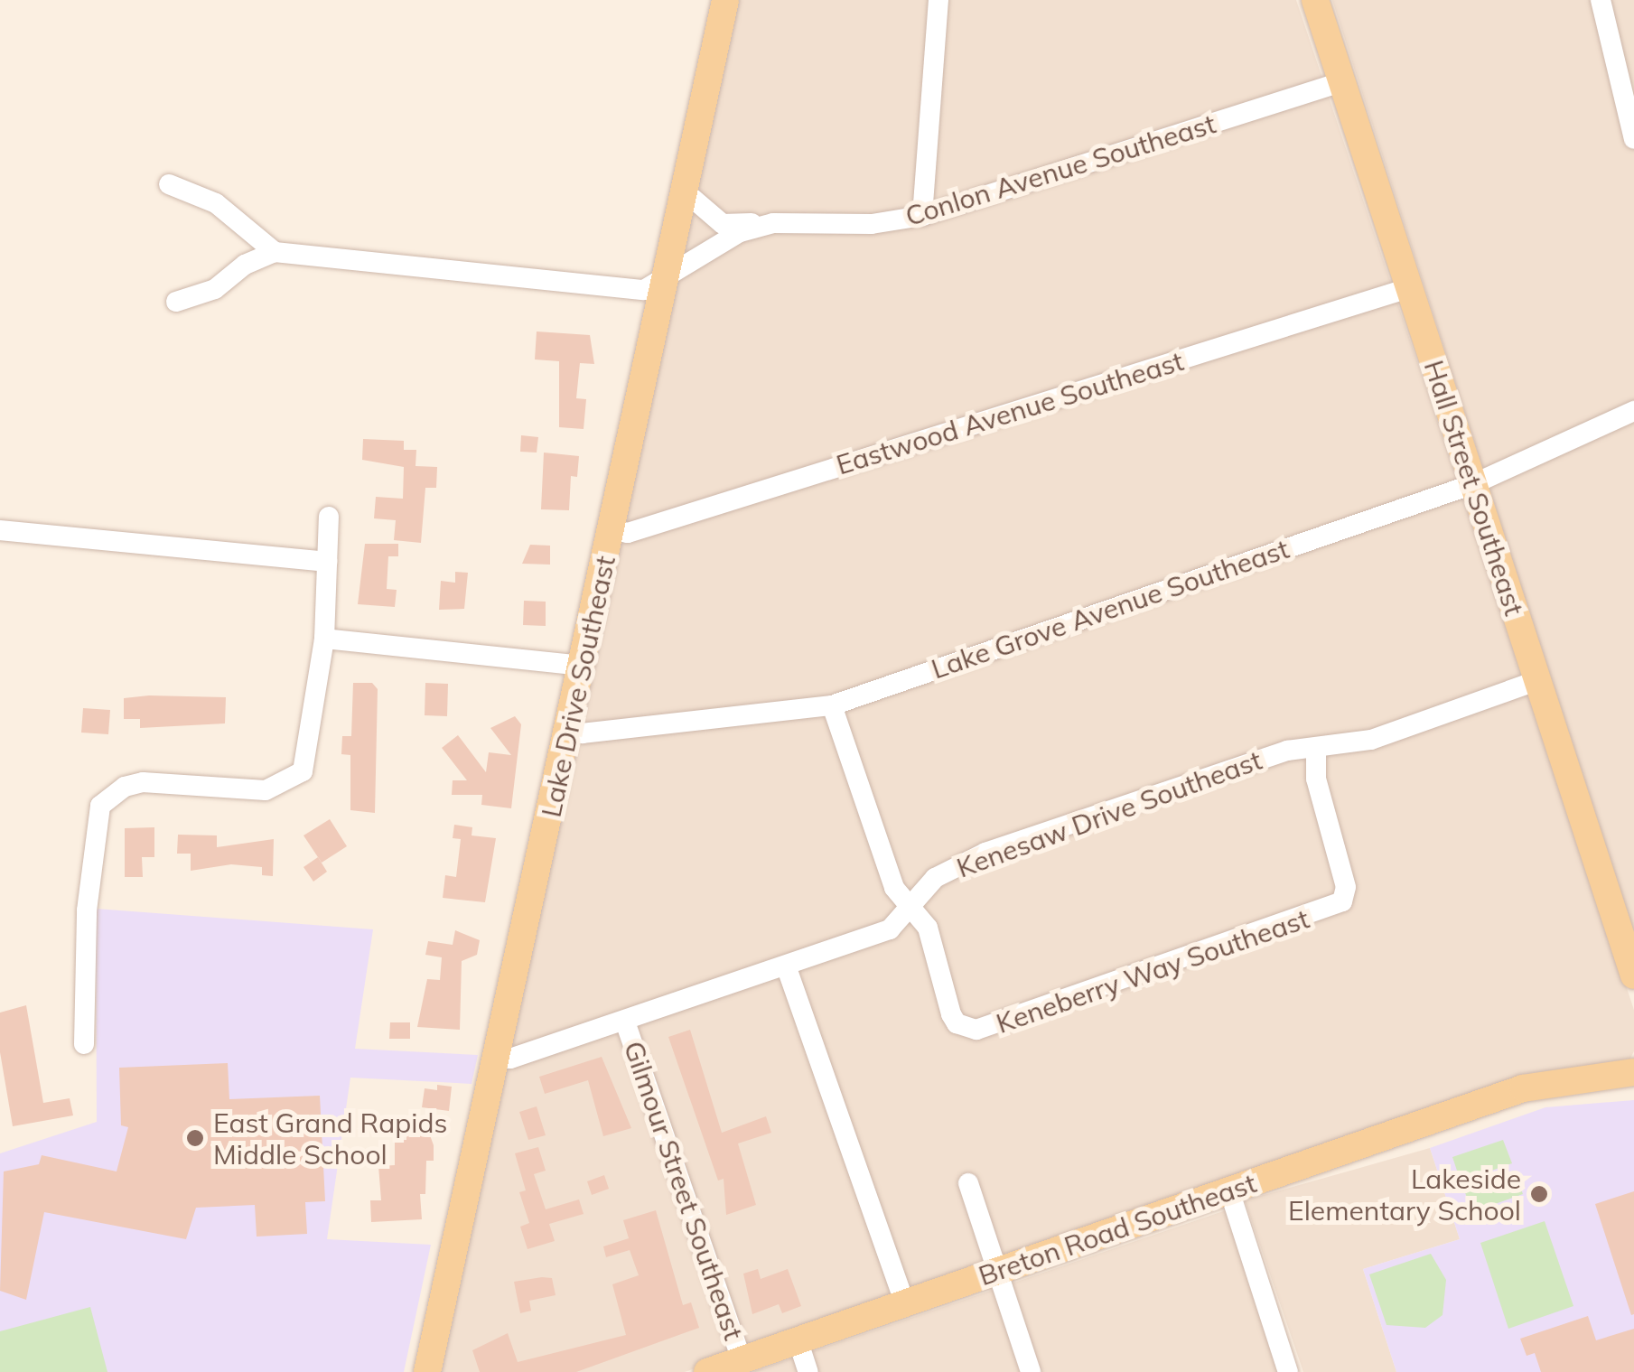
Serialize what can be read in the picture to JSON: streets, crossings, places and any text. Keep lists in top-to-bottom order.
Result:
{
  "streets": {
    "main road": ["Hall Street Southeast", "Lake Drive Southeast", "Breton Road Southeast"],
    "street": [
      "Conlon Avenue Southeast",
      "Eastwood Avenue Southeast",
      "Lake Grove Avenue Southeast",
      "Kenesaw Drive Southeast",
      "Keneberry Way Southeast",
      "Gilmour Street Southeast"
    ]
  },
  "crossings": [
    ["Conlon Avenue Southeast", "Hall Street Southeast"],
    ["Conlon Avenue Southeast", "Lake Drive Southeast"],
    ["Eastwood Avenue Southeast", "Hall Street Southeast"],
    ["Eastwood Avenue Southeast", "Lake Drive Southeast"],
    ["Hall Street Southeast", "Lake Grove Avenue Southeast"],
    ["Hall Street Southeast", "Kenesaw Drive Southeast"],
    ["Lake Grove Avenue Southeast", "Lake Drive Southeast"],
    ["Lake Drive Southeast", "Kenesaw Drive Southeast"],
    ["Kenesaw Drive Southeast", "Keneberry Way Southeast"],
    ["Kenesaw Drive Southeast", "Gilmour Street Southeast"],
    ["Gilmour Street Southeast", "Breton Road Southeast"]
  ],
  "places": ["East Grand Rapids Middle School", "Lakeside Elementary School"]
}
